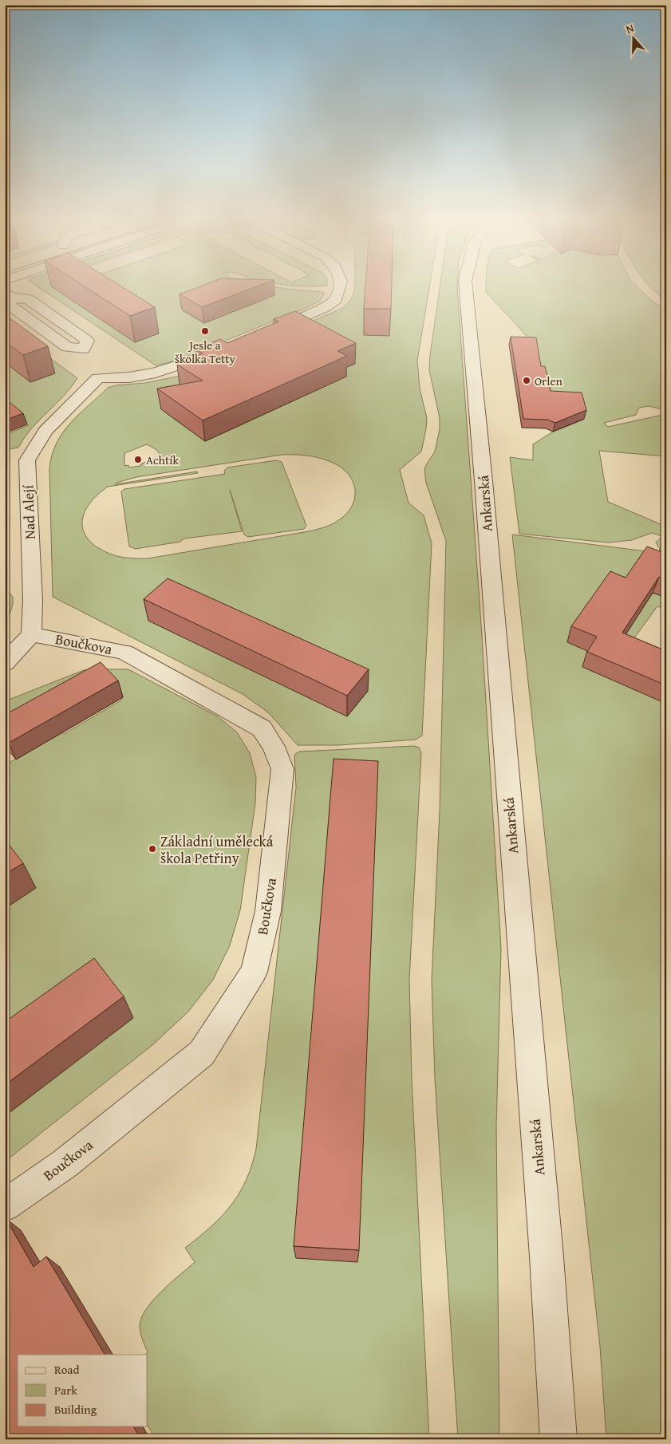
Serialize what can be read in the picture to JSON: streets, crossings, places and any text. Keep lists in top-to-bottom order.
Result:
{
  "streets": {
    "street": ["Ankarská", "Nad Alejí", "Boučkova"]
  },
  "crossings": [
    ["Nad Alejí", "Boučkova"]
  ],
  "places": [
    "Jesle a školka Tetty",
    "Orlen",
    "Achtík",
    "Základní umělecká škola Petřiny"
  ],
  "legend": ["Road", "Park", "Building"],
  "north": "top"
}
